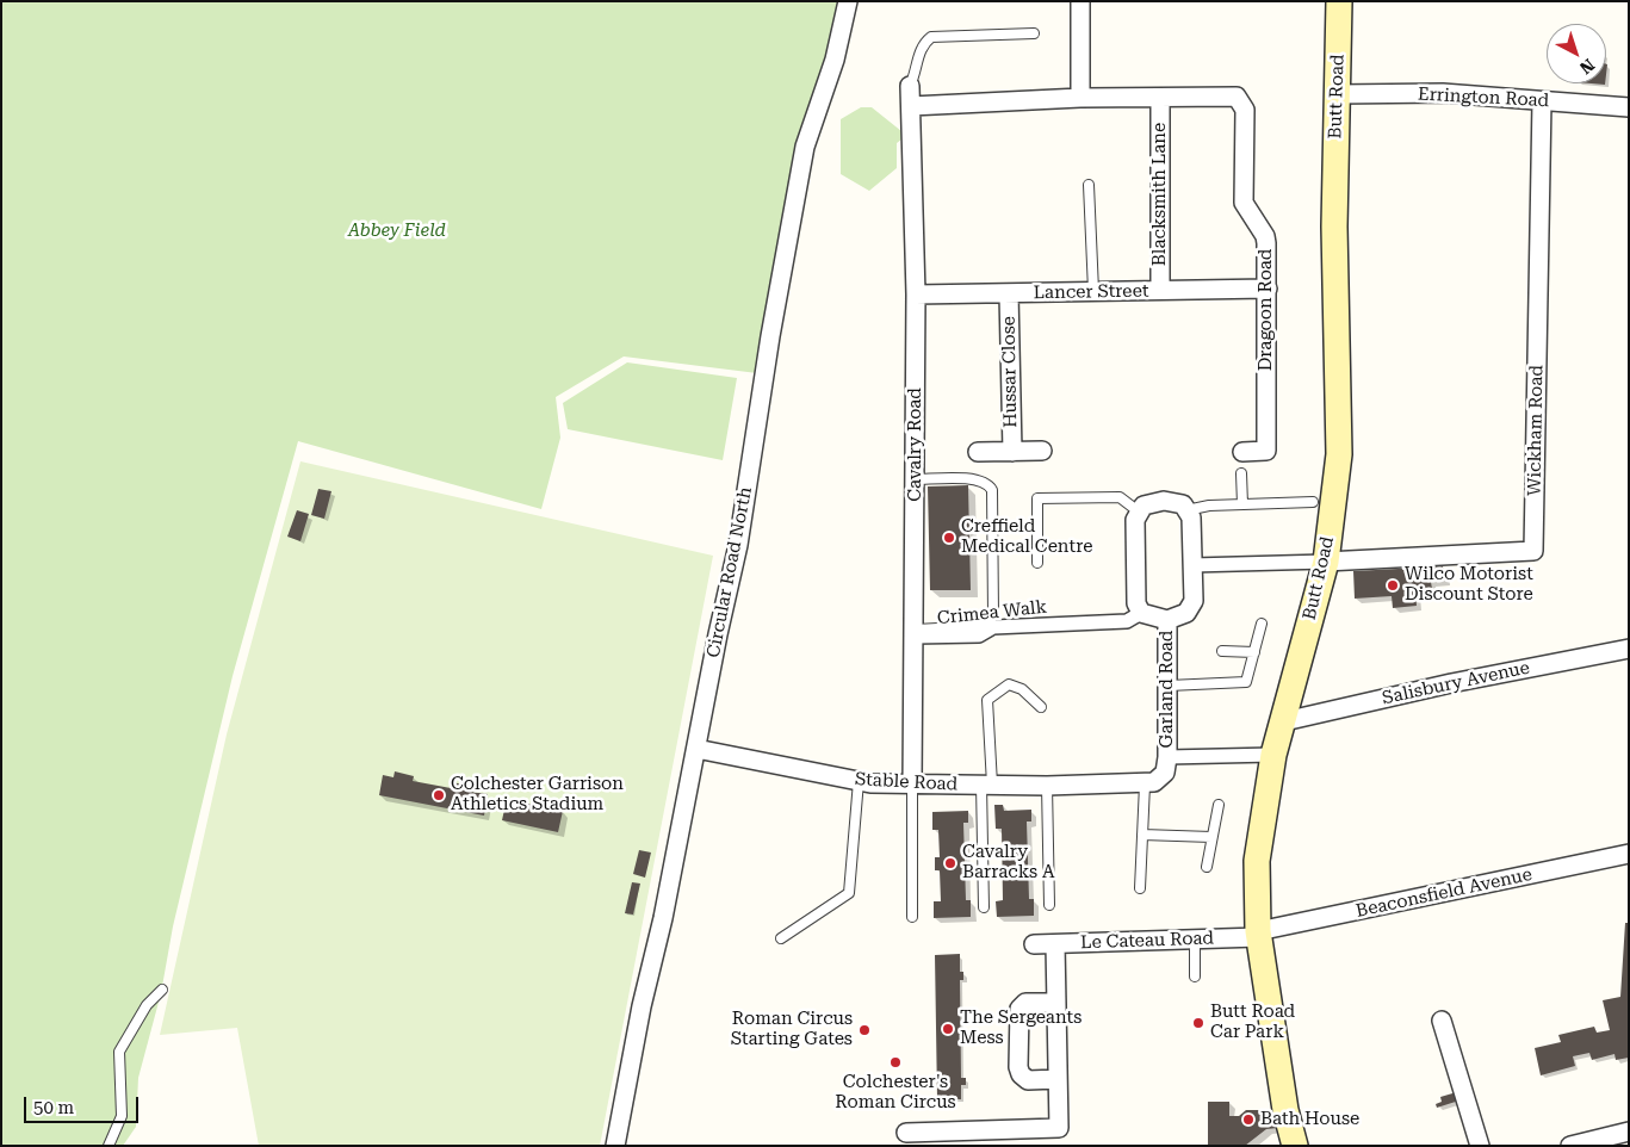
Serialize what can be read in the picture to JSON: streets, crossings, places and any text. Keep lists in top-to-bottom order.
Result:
{
  "streets": {
    "main road": ["Butt Road"],
    "street": [
      "Errington Road",
      "Blacksmith Lane",
      "Lancer Street",
      "Dragoon Road",
      "Hussar Close",
      "Wickham Road",
      "Cavalry Road",
      "Circular Road North",
      "Crimea Walk",
      "Salisbury Avenue",
      "Garland Road",
      "Stable Road",
      "Beaconsfield Avenue",
      "Le Cateau Road"
    ]
  },
  "crossings": [
    ["Butt Road", "Errington Road"],
    ["Butt Road", "Wickham Road"],
    ["Butt Road", "Salisbury Avenue"],
    ["Butt Road", "Garland Road"],
    ["Butt Road", "Beaconsfield Avenue"],
    ["Butt Road", "Le Cateau Road"],
    ["Errington Road", "Wickham Road"],
    ["Blacksmith Lane", "Lancer Street"],
    ["Blacksmith Lane", "Dragoon Road"],
    ["Lancer Street", "Dragoon Road"],
    ["Lancer Street", "Hussar Close"],
    ["Lancer Street", "Cavalry Road"],
    ["Cavalry Road", "Crimea Walk"],
    ["Cavalry Road", "Stable Road"],
    ["Circular Road North", "Stable Road"],
    ["Crimea Walk", "Garland Road"],
    ["Garland Road", "Stable Road"],
    ["Beaconsfield Avenue", "Le Cateau Road"]
  ],
  "parks": ["Abbey Field"],
  "places": [
    "Creffield Medical Centre",
    "Wilco Motorist Discount Store",
    "Colchester Garrison Athletics Stadium",
    "Cavalry Barracks A",
    "Butt Road Car Park",
    "The Sergeants Mess",
    "Roman Circus Starting Gates",
    "Colchester's Roman Circus",
    "Bath House"
  ],
  "scale_bar": "50 m",
  "north": "bottom right"
}
